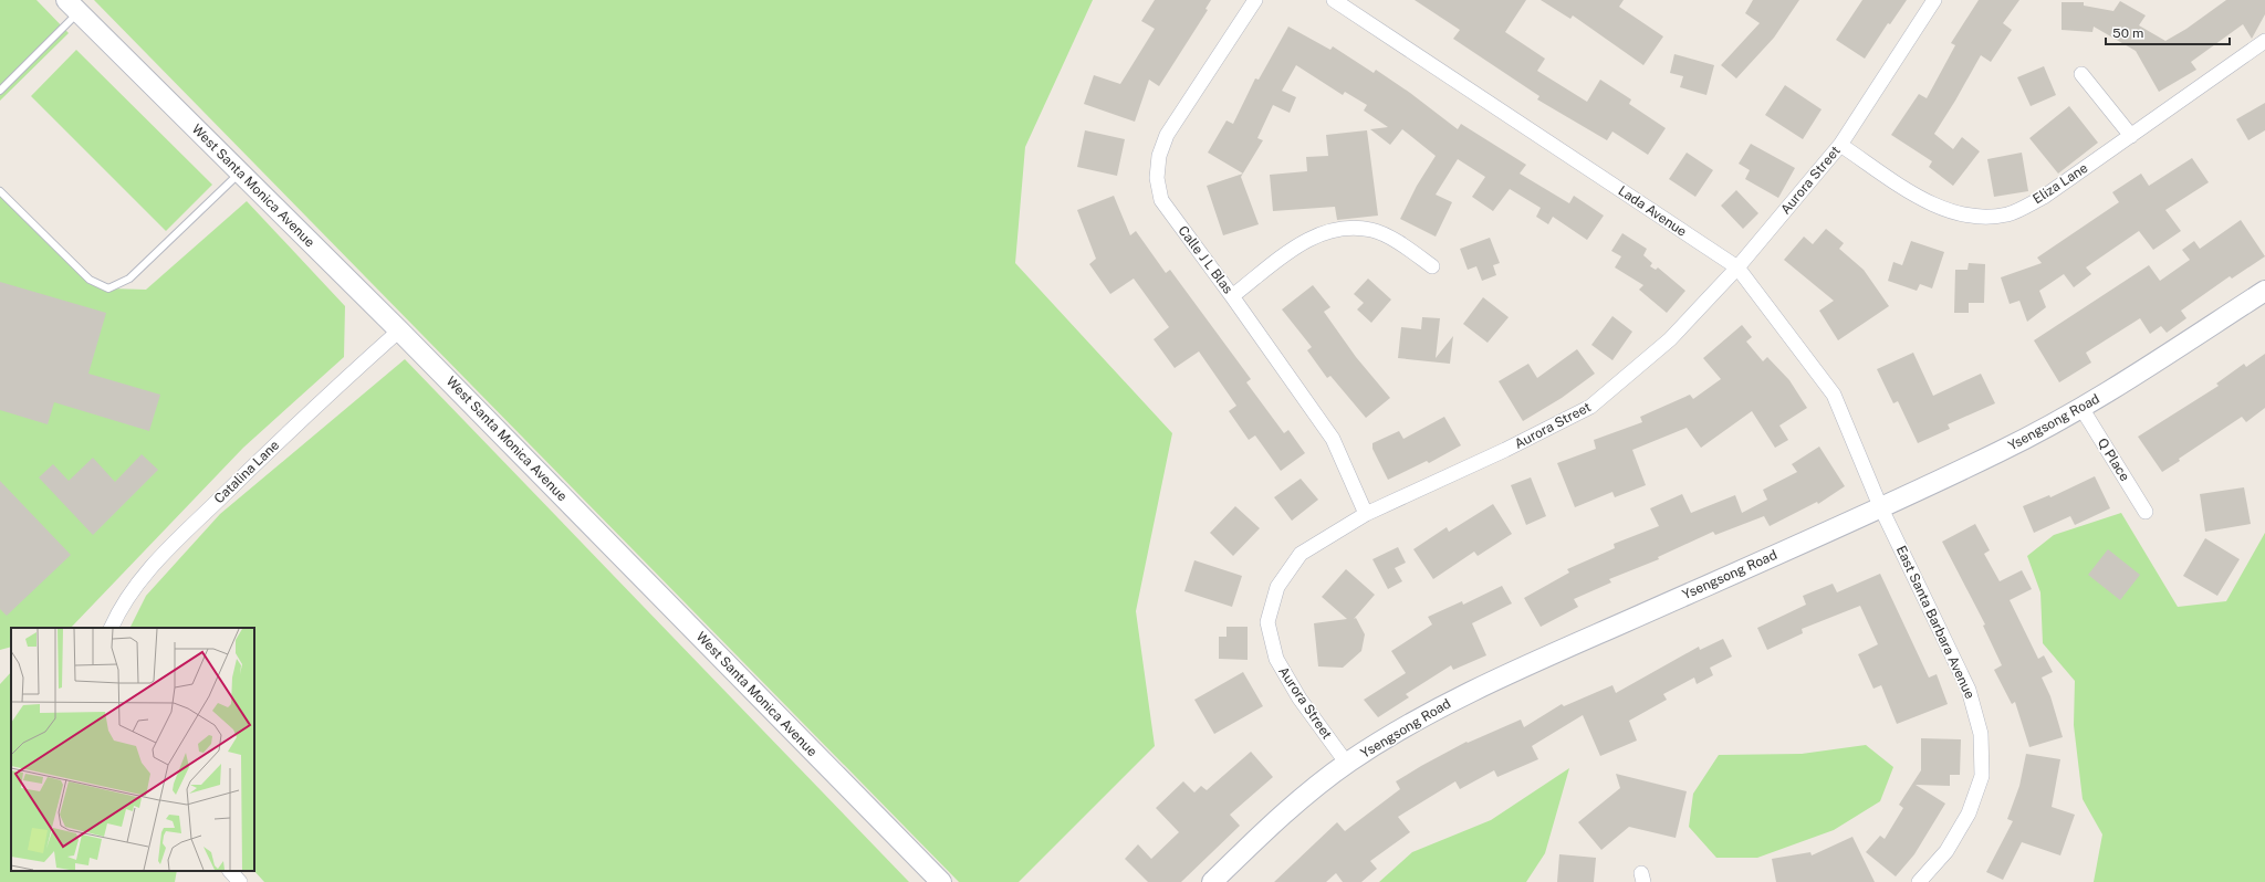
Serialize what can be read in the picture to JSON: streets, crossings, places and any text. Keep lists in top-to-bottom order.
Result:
{
  "streets": {
    "main road": ["West Santa Monica Avenue", "Ysengsong Road"],
    "street": [
      "Aurora Street",
      "Eliza Lane",
      "Lada Avenue",
      "Calle J L Blas",
      "Q Place",
      "Catalina Lane",
      "East Santa Barbara Avenue"
    ]
  },
  "crossings": [
    ["Aurora Street", "Eliza Lane"],
    ["Aurora Street", "Lada Avenue"],
    ["Aurora Street", "Calle J L Blas"],
    ["Aurora Street", "Ysengsong Road"],
    ["West Santa Monica Avenue", "Catalina Lane"],
    ["Lada Avenue", "Ysengsong Road"],
    ["Lada Avenue", "East Santa Barbara Avenue"],
    ["Ysengsong Road", "Q Place"],
    ["Ysengsong Road", "East Santa Barbara Avenue"]
  ],
  "scale_bar": "50 m"
}
